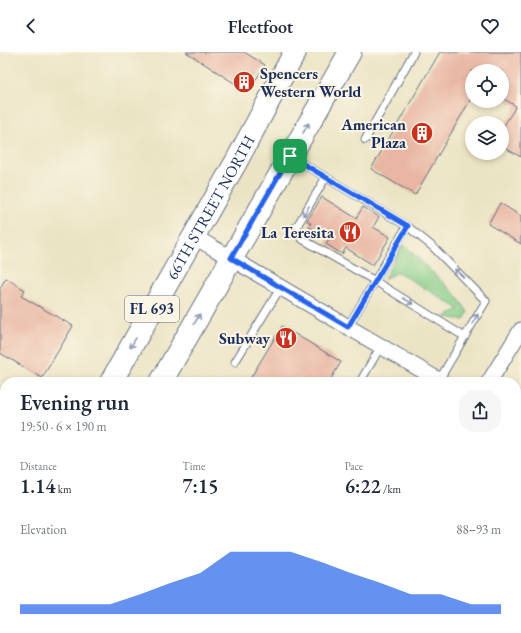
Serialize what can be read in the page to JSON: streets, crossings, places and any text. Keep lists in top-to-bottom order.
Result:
{
  "streets": {
    "main road": ["66TH STREET NORTH", "FL 693"]
  },
  "places": {
    "building": ["Spencers Western World", "American Plaza"],
    "restaurant": ["La Teresita", "Subway"]
  },
  "page": {
    "header": "Fleetfoot",
    "heading": ["Evening run", "19:50 · 6 × 190 m"],
    "stats": [
      ["Distance", "1.14 km"],
      ["Time", "7:15"],
      ["Pace", "6:22 /km"]
    ],
    "chart": ["Elevation", "88–93 m"]
  }
}
